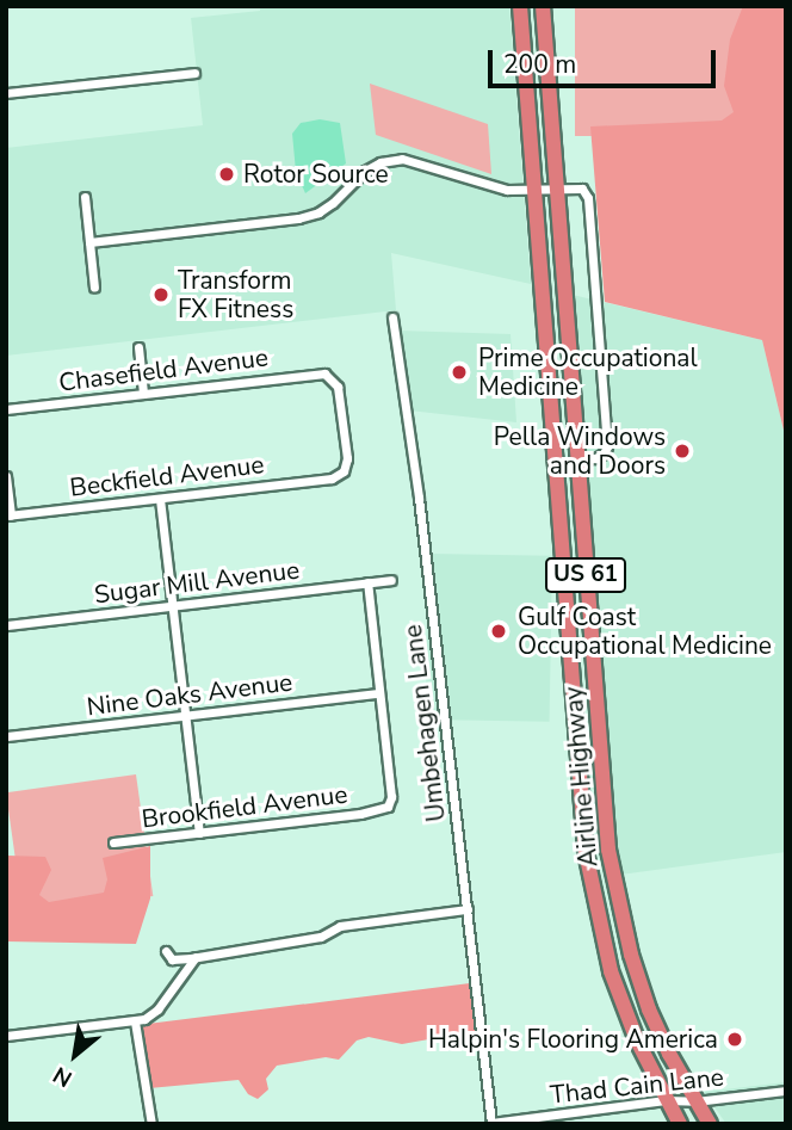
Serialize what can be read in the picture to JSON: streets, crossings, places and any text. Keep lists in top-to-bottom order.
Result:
{
  "streets": {
    "highway": ["US 61", "Airline Highway"],
    "street": [
      "Chasefield Avenue",
      "Beckfield Avenue",
      "Sugar Mill Avenue",
      "Nine Oaks Avenue",
      "Umbehagen Lane",
      "Brookfield Avenue",
      "Thad Cain Lane"
    ]
  },
  "crossings": [
    ["Chasefield Avenue", "Beckfield Avenue"],
    ["Nine Oaks Avenue", "Brookfield Avenue"],
    ["Umbehagen Lane", "Thad Cain Lane"],
    ["Airline Highway", "Thad Cain Lane"]
  ],
  "places": [
    "Rotor Source",
    "Transform FX Fitness",
    "Prime Occupational Medicine",
    "Pella Windows and Doors",
    "Gulf Coast Occupational Medicine",
    "Halpin's Flooring America"
  ],
  "scale_bar": "200 m",
  "north": "bottom left"
}
